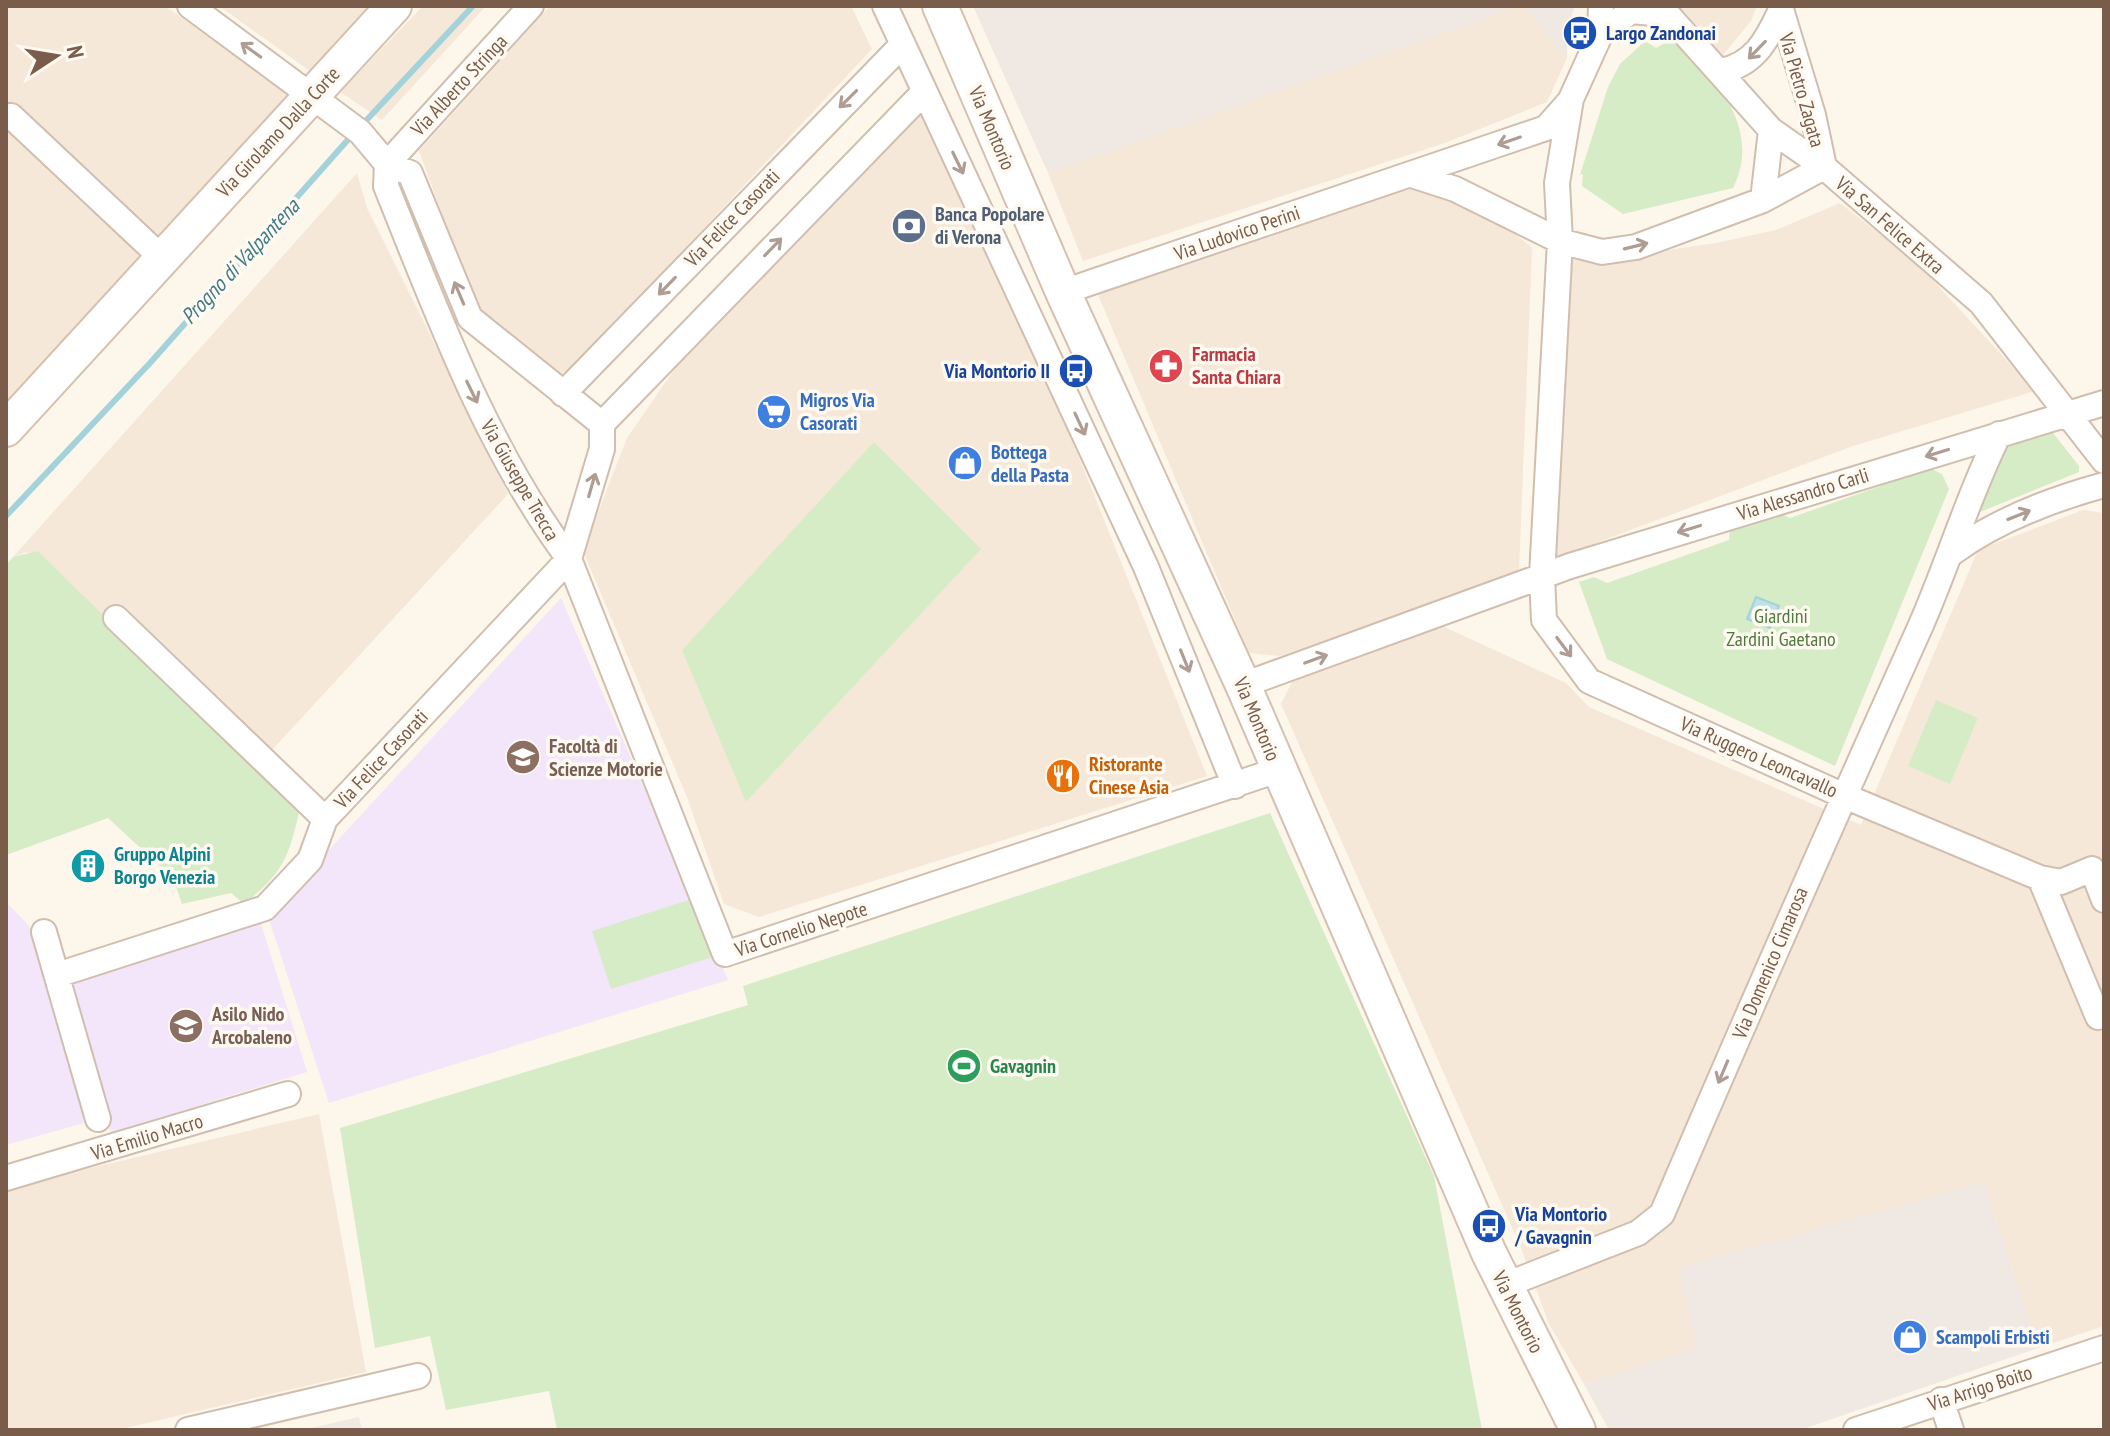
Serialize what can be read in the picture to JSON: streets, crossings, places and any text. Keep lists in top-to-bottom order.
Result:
{
  "streets": {
    "street": [
      "Via Alberto Stringa",
      "Via Pietro Zagata",
      "Via Montorio",
      "Via Girolamo Dalla Corte",
      "Via Felice Casorati",
      "Via San Felice Extra",
      "Via Ludovico Perini",
      "Via Giuseppe Trecca",
      "Via Alessandro Carli",
      "Via Ruggero Leoncavallo",
      "Via Cornelio Nepote",
      "Via Domenico Cimarosa",
      "Via Emilio Macro",
      "Via Arrigo Boito"
    ]
  },
  "crossings": [
    ["Via Alberto Stringa", "Via Giuseppe Trecca"],
    ["Via Pietro Zagata", "Via San Felice Extra"],
    ["Via Pietro Zagata", "Via Ludovico Perini"],
    ["Via Montorio", "Via Ludovico Perini"],
    ["Via Montorio", "Via Alessandro Carli"],
    ["Via Montorio", "Via Cornelio Nepote"],
    ["Via Montorio", "Via Domenico Cimarosa"],
    ["Via Felice Casorati", "Via Giuseppe Trecca"],
    ["Via Felice Casorati", "Via Cornelio Nepote"],
    ["Via San Felice Extra", "Via Ludovico Perini"],
    ["Via San Felice Extra", "Via Alessandro Carli"],
    ["Via Giuseppe Trecca", "Via Cornelio Nepote"],
    ["Via Alessandro Carli", "Via Ruggero Leoncavallo"],
    ["Via Alessandro Carli", "Via Domenico Cimarosa"],
    ["Via Ruggero Leoncavallo", "Via Domenico Cimarosa"]
  ],
  "one_way": ["Via Ruggero Leoncavallo"],
  "water": ["Progno di Valpantena"],
  "parks": ["Giardini Zardini Gaetano"],
  "places": {
    "bus stop": ["Largo Zandonai", "Via Montorio II", "Via Montorio / Gavagnin"],
    "bank": ["Banca Popolare di Verona"],
    "pharmacy": ["Farmacia Santa Chiara"],
    "supermarket": ["Migros Via Casorati"],
    "shop": ["Bottega della Pasta", "Scampoli Erbisti"],
    "school or university": ["Facoltà di Scienze Motorie", "Asilo Nido Arcobaleno"],
    "restaurant": ["Ristorante Cinese Asia"],
    "building": ["Gruppo Alpini Borgo Venezia"],
    "sports": ["Gavagnin"]
  },
  "north": "right"
}
